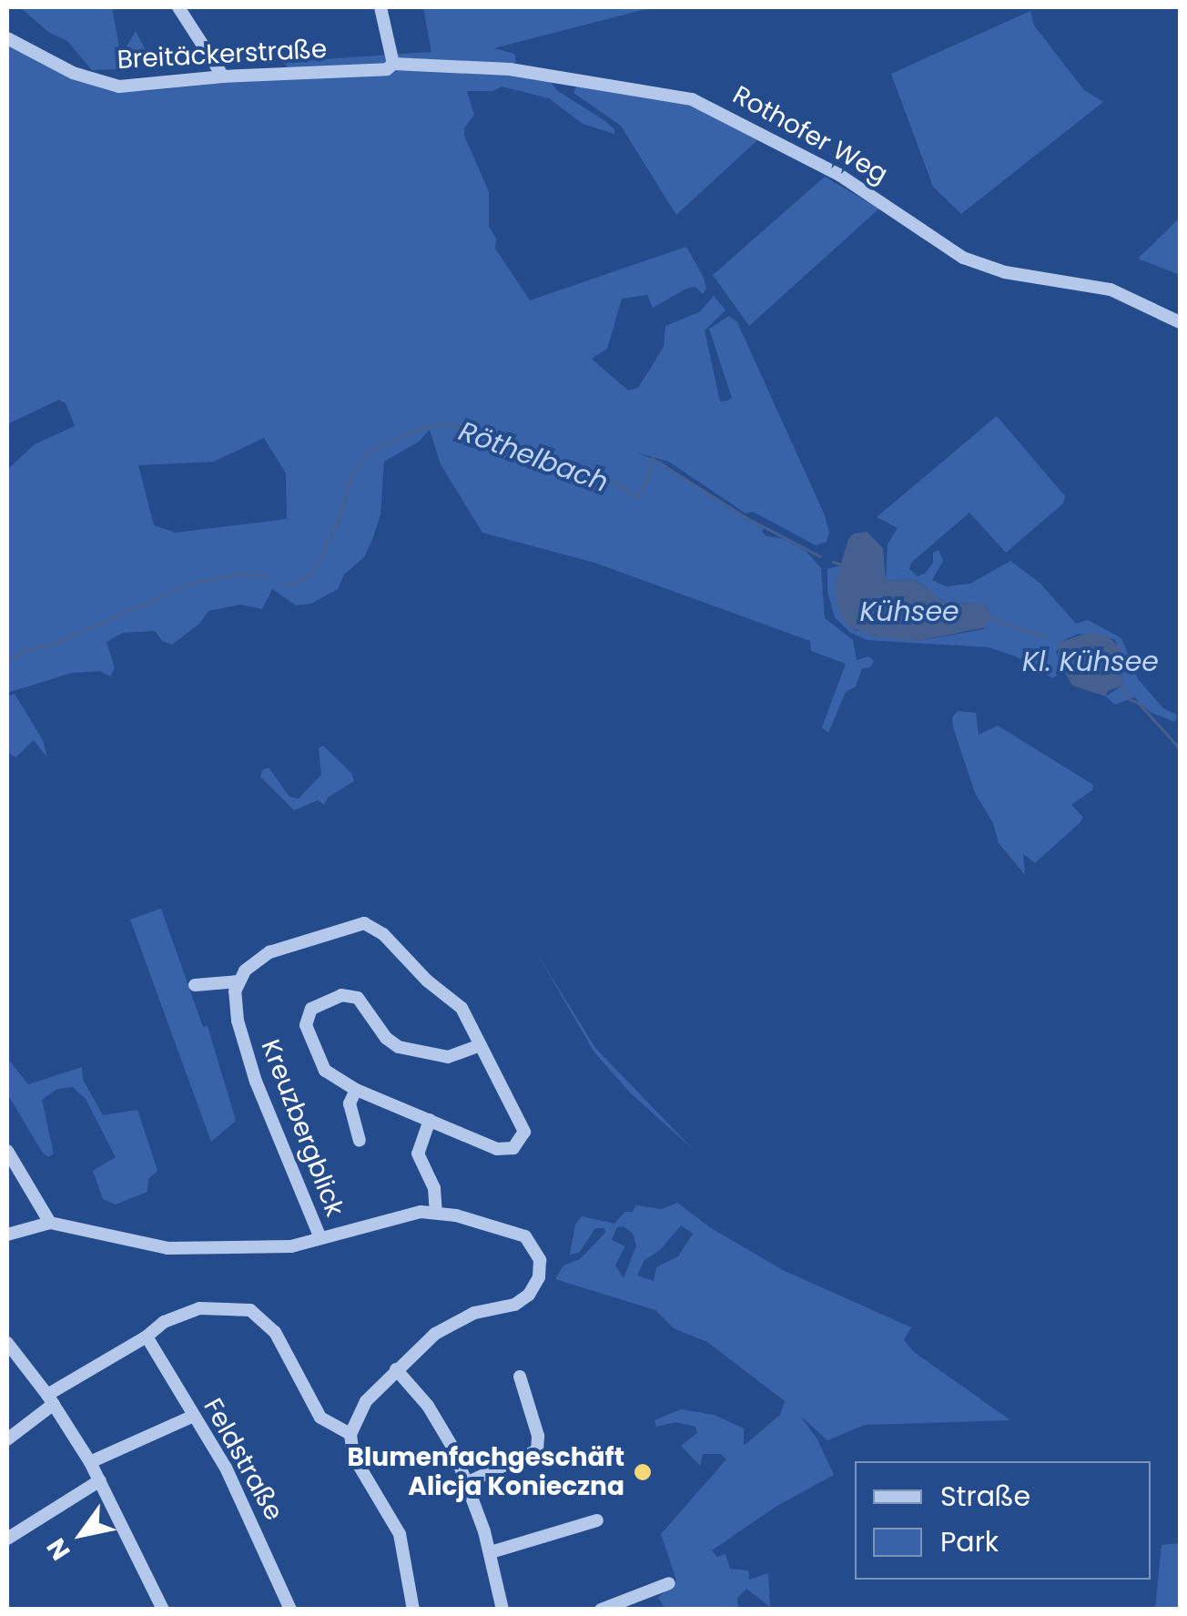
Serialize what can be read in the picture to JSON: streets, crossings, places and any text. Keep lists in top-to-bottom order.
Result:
{
  "streets": {
    "street": [
      "Breitäckerstraße",
      "Rothofer Weg",
      "Kreuzbergblick",
      "Feldstraße"
    ]
  },
  "crossings": [
    ["Breitäckerstraße", "Rothofer Weg"]
  ],
  "water": ["Röthelbach", "Kühsee", "Kl. Kühsee"],
  "places": ["Blumenfachgeschäft Alicja Konieczna"],
  "legend": ["Straße", "Park"],
  "north": "bottom left"
}
